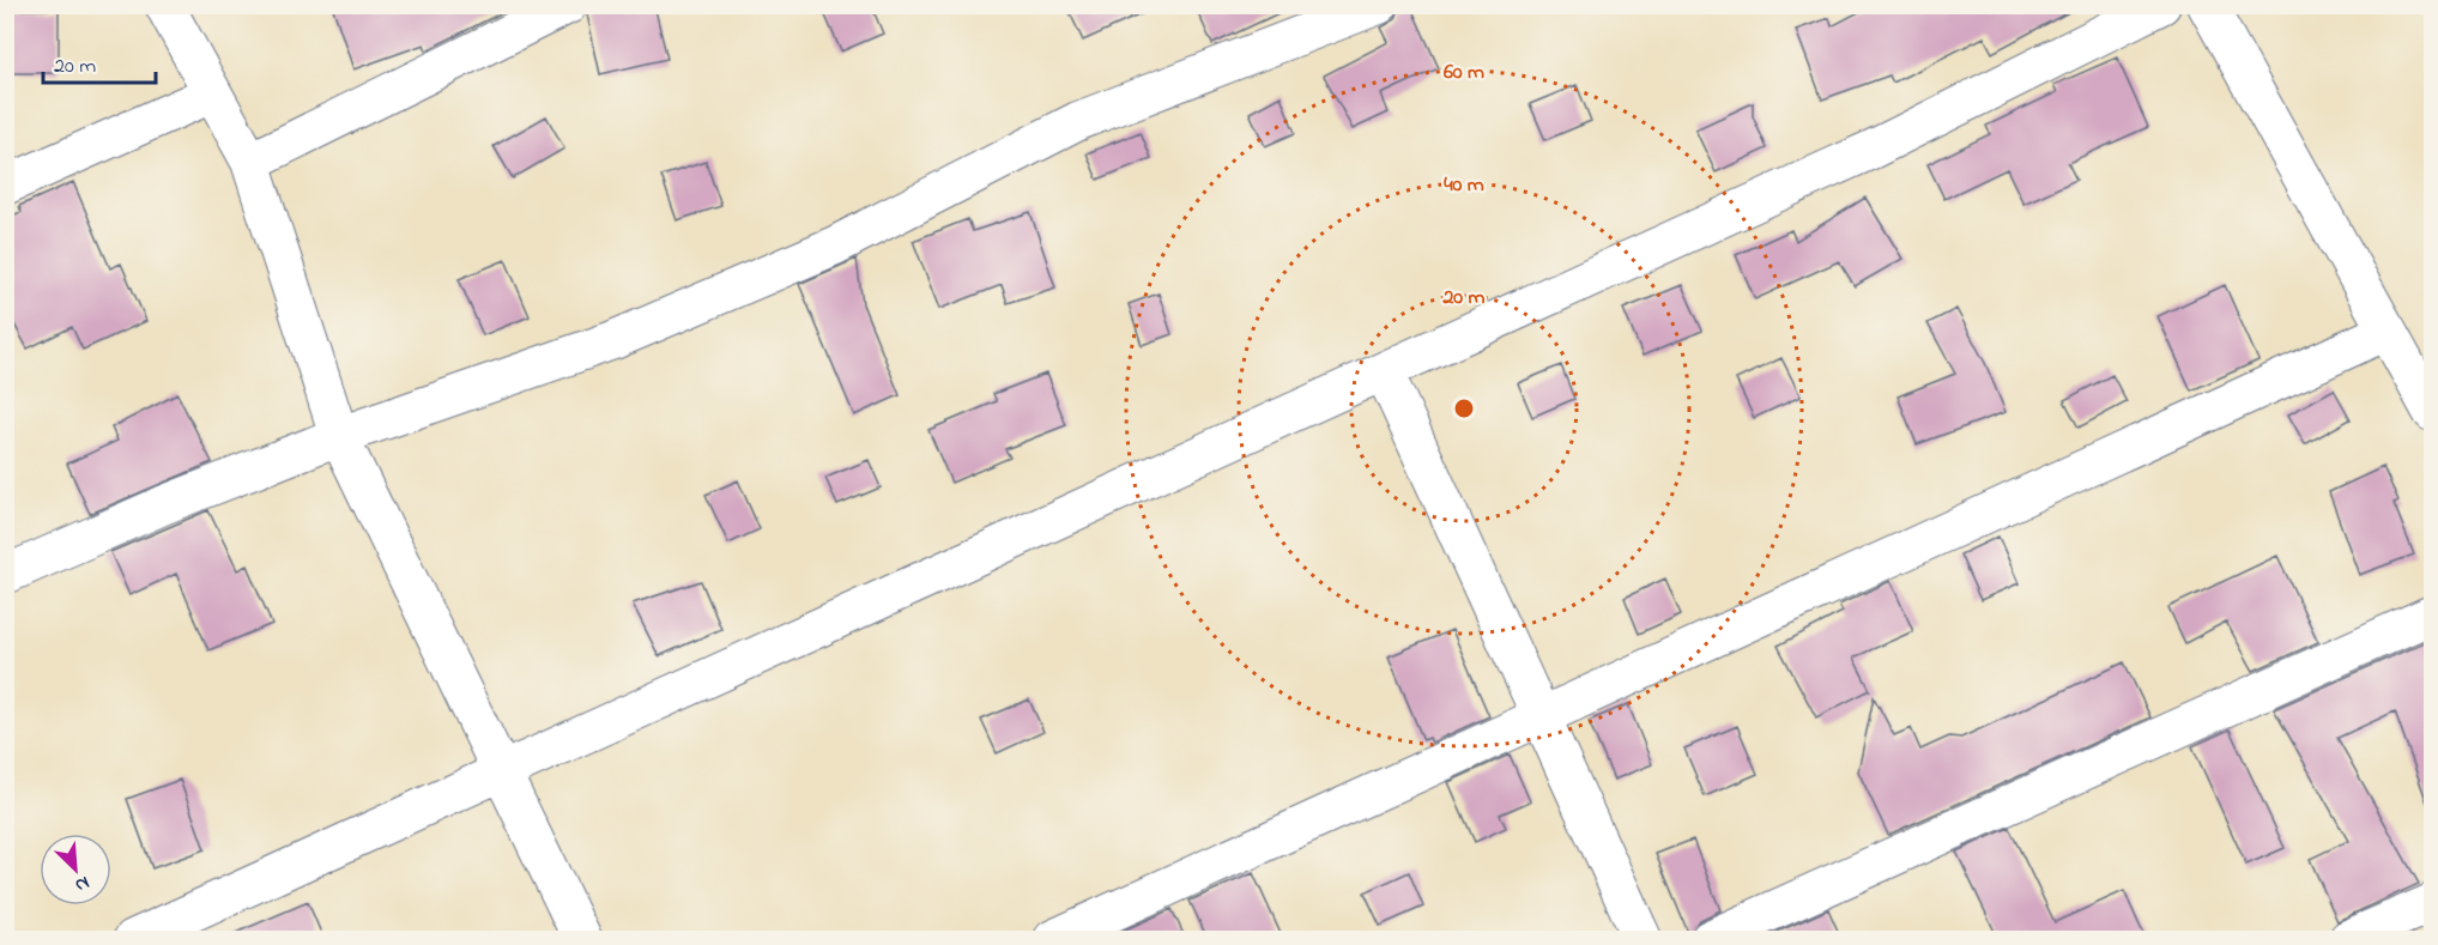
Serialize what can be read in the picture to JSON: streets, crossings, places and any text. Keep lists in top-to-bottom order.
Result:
{
  "scale_bar": "20 m",
  "north": "bottom right",
  "rings": ["60 m", "40 m", "20 m"]
}
